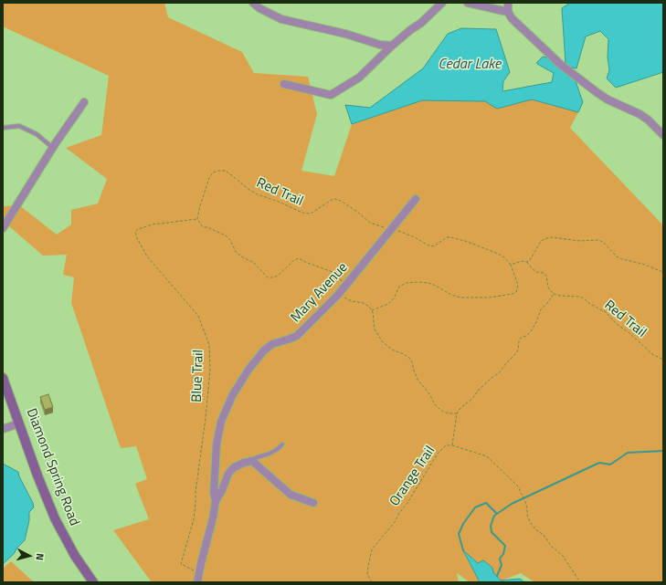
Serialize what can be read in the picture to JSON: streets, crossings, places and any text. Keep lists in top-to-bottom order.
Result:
{
  "streets": {
    "street": ["Mary Avenue", "Diamond Spring Road"],
    "path": ["Red Trail", "Blue Trail", "Orange Trail"]
  },
  "crossings": [
    ["Red Trail", "Mary Avenue"],
    ["Red Trail", "Blue Trail"],
    ["Mary Avenue", "Blue Trail"]
  ],
  "water": ["Cedar Lake"],
  "north": "right"
}
